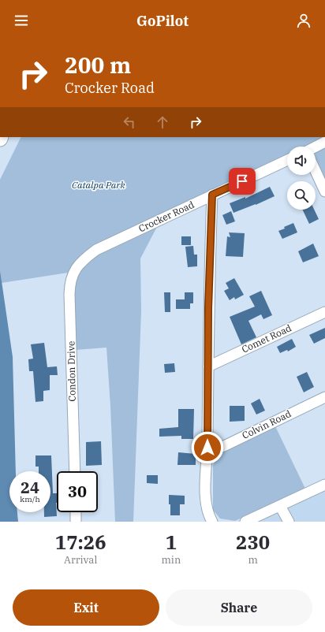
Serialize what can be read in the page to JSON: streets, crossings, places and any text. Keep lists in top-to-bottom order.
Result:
{
  "streets": {
    "street": [
      "Crocker Road",
      "Comet Road",
      "Condon Drive",
      "Colvin Road"
    ]
  },
  "crossings": [
    ["Crocker Road", "Condon Drive"]
  ],
  "parks": ["Catalpa Park"],
  "page": {
    "header": "GoPilot",
    "turn": ["200 m", "Crocker Road"],
    "speed": "24 km/h",
    "limit": "30",
    "eta": [
      "17:26",
      "Arrival",
      "1",
      "min",
      "230",
      "m"
    ],
    "buttons": ["Exit", "Share"]
  }
}
